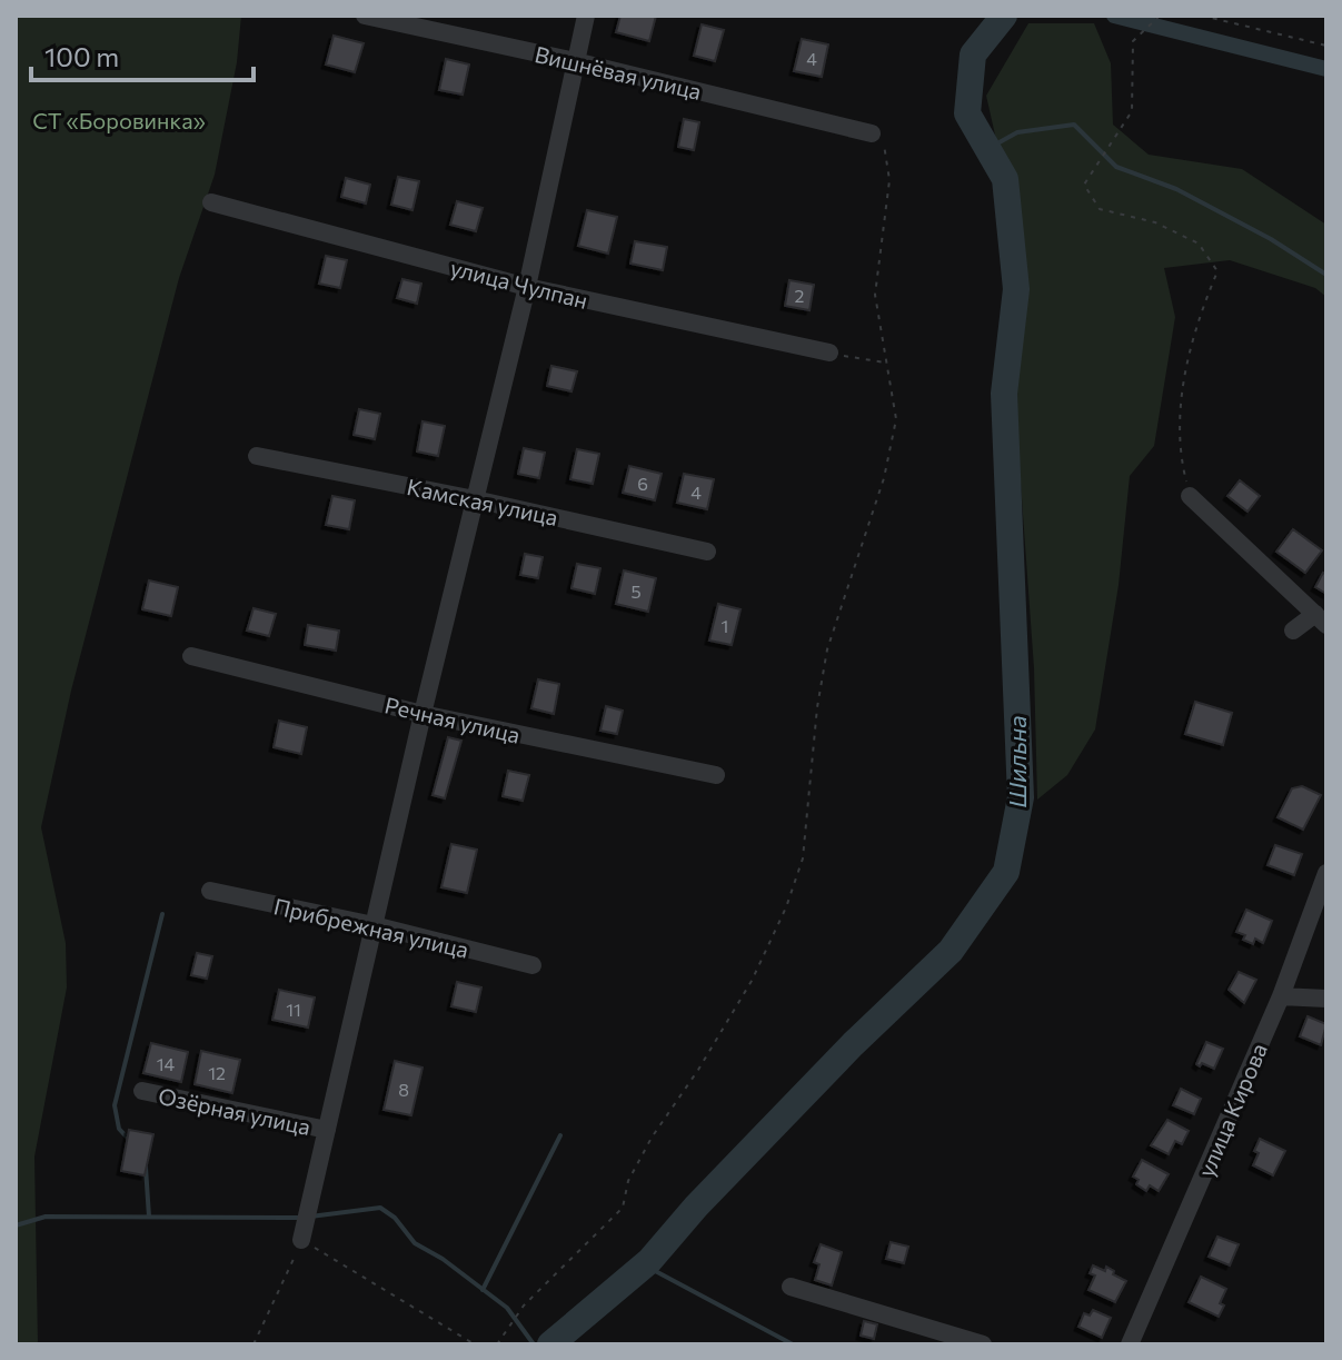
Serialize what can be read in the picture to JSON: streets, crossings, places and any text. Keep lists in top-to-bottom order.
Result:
{
  "streets": {
    "street": [
      "Вишнёвая улица",
      "улица Чулпан",
      "Камская улица",
      "Речная улица",
      "Прибрежная улица",
      "улица Кирова",
      "Озёрная улица"
    ]
  },
  "water": ["Шильна"],
  "parks": ["СТ «Боровинка»"],
  "house_numbers": [
    "4",
    "2",
    "6",
    "4",
    "5",
    "1",
    "11",
    "14",
    "12",
    "8"
  ],
  "scale_bar": "100 m"
}
